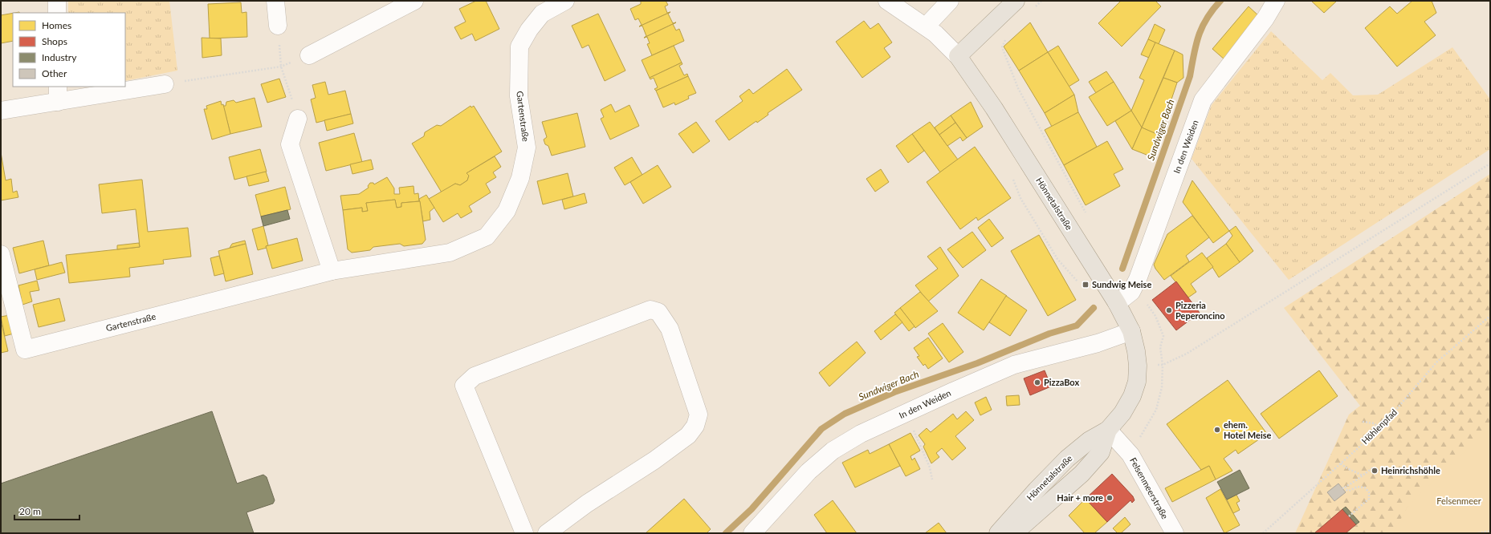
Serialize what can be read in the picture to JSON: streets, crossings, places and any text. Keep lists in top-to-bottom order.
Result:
{
  "streets": {
    "main road": ["Hönnetalstraße"],
    "street": ["Gartenstraße", "In den Weiden", "Felsenmeerstraße"],
    "path": ["Höhlenpfad"]
  },
  "crossings": [
    ["In den Weiden", "Hönnetalstraße"],
    ["Hönnetalstraße", "Felsenmeerstraße"]
  ],
  "water": ["Sundwiger Bach"],
  "parks": ["Felsenmeer"],
  "places": {
    "transit": ["Sundwig Meise"],
    "other": [
      "Pizzeria Peperoncino",
      "PizzaBox",
      "ehem. Hotel Meise",
      "Heinrichshöhle",
      "Hair + more"
    ]
  },
  "legend": [
    "Homes",
    "Shops",
    "Industry",
    "Other"
  ],
  "scale_bar": "20 m"
}
